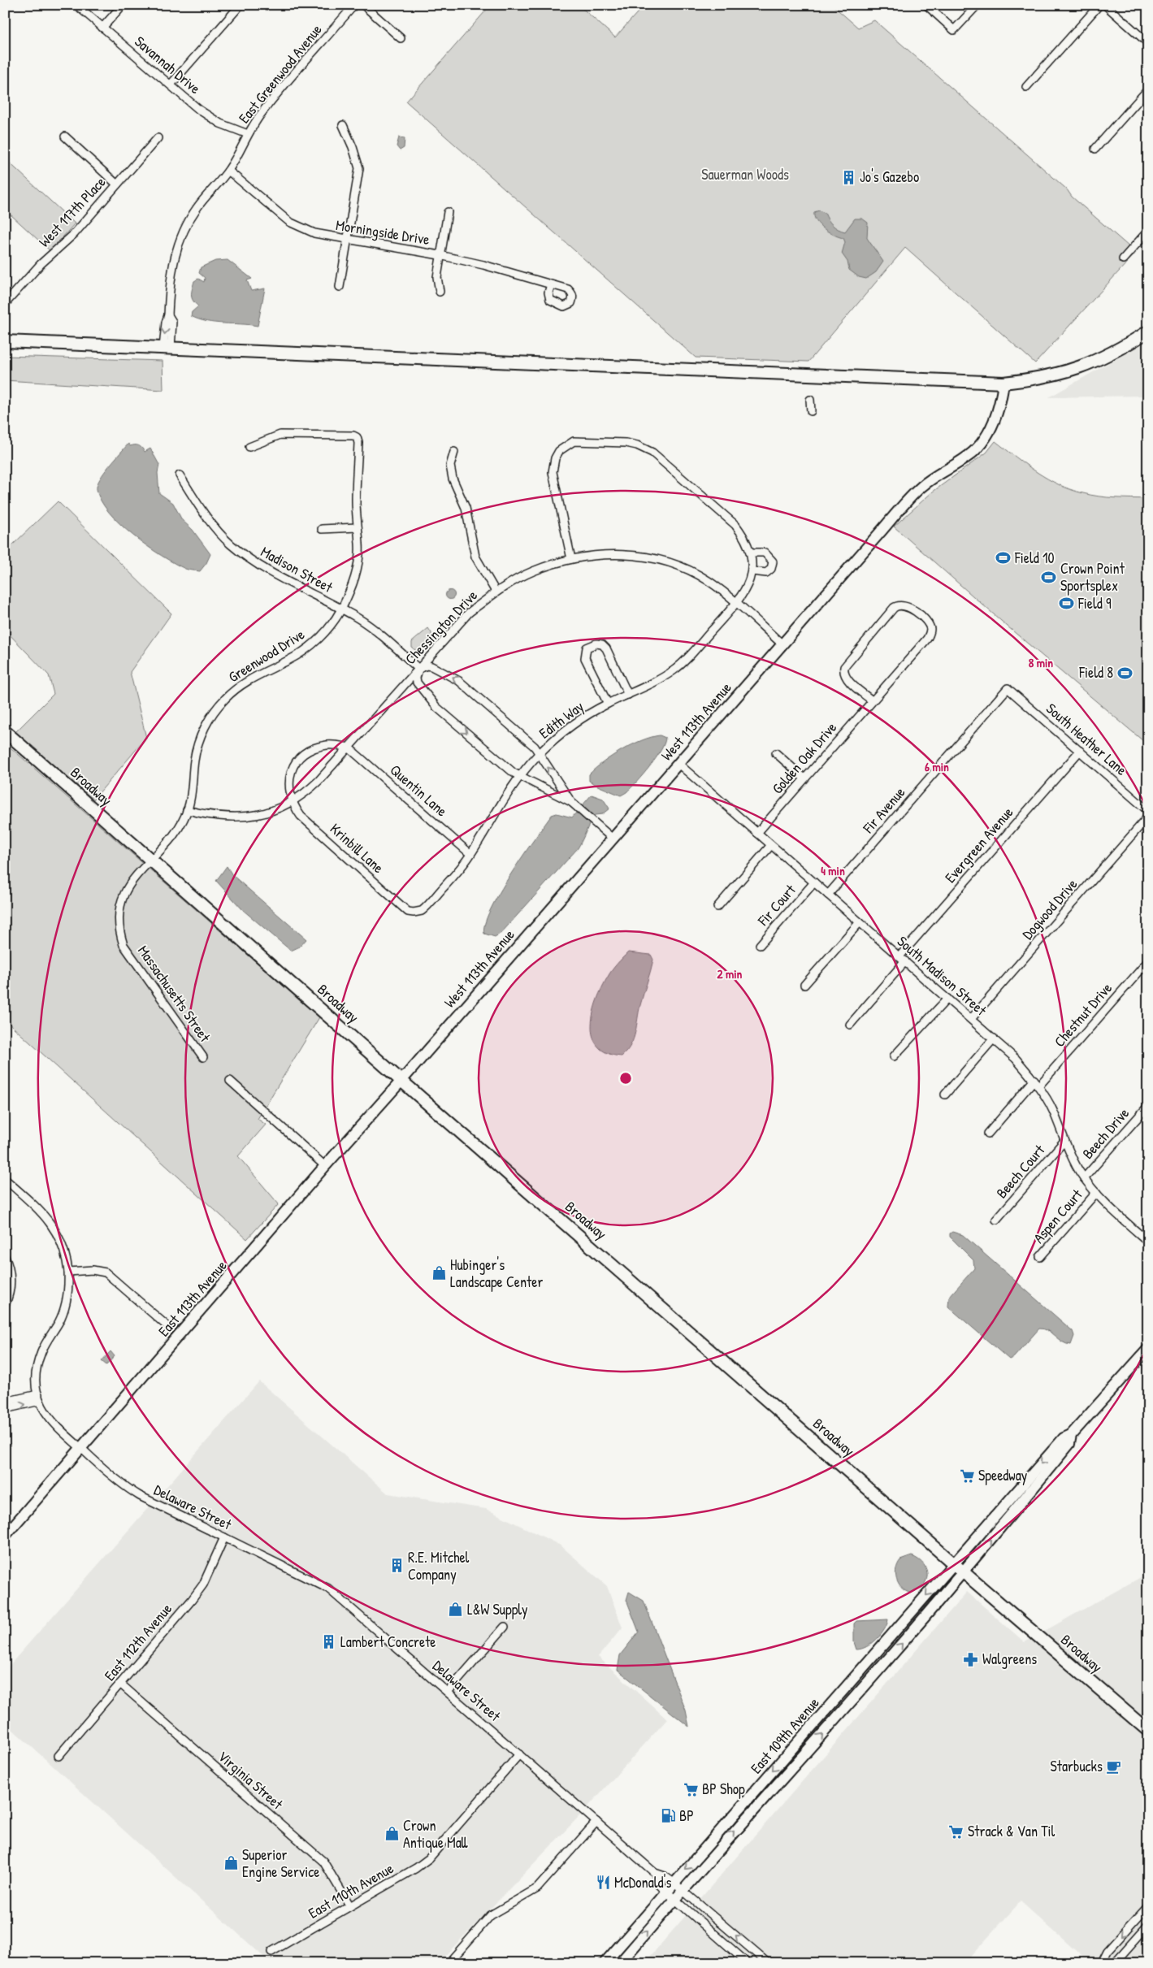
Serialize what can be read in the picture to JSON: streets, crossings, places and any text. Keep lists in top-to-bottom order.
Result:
{
  "streets": {
    "main road": ["Broadway"],
    "street": [
      "Savannah Drive",
      "East Greenwood Avenue",
      "West 117th Place",
      "Morningside Drive",
      "Madison Street",
      "Chessington Drive",
      "Greenwood Drive",
      "Edith Way",
      "West 113th Avenue",
      "South Heather Lane",
      "Golden Oak Drive",
      "Quentin Lane",
      "Fir Avenue",
      "Evergreen Avenue",
      "Krinbill Lane",
      "Fir Court",
      "Dogwood Drive",
      "South Madison Street",
      "Massachusetts Street",
      "Chestnut Drive",
      "Beech Drive",
      "Beech Court",
      "Aspen Court",
      "East 113th Avenue",
      "Delaware Street",
      "East 112th Avenue",
      "East 109th Avenue",
      "Virginia Street",
      "East 110th Avenue"
    ]
  },
  "crossings": [
    ["Savannah Drive", "East Greenwood Avenue"],
    ["East Greenwood Avenue", "Morningside Drive"],
    ["Madison Street", "Chessington Drive"],
    ["Madison Street", "Greenwood Drive"],
    ["Chessington Drive", "Greenwood Drive"],
    ["Chessington Drive", "Edith Way"],
    ["Chessington Drive", "West 113th Avenue"],
    ["Chessington Drive", "Quentin Lane"],
    ["Chessington Drive", "Krinbill Lane"],
    ["Greenwood Drive", "Broadway"],
    ["Greenwood Drive", "Massachusetts Street"],
    ["Edith Way", "Quentin Lane"],
    ["Edith Way", "Krinbill Lane"],
    ["West 113th Avenue", "Broadway"],
    ["West 113th Avenue", "South Madison Street"],
    ["West 113th Avenue", "East 113th Avenue"],
    ["South Heather Lane", "Fir Avenue"],
    ["South Heather Lane", "Evergreen Avenue"],
    ["Golden Oak Drive", "South Madison Street"],
    ["Broadway", "East 113th Avenue"],
    ["Broadway", "East 109th Avenue"],
    ["Fir Avenue", "South Madison Street"],
    ["Evergreen Avenue", "South Madison Street"],
    ["Fir Court", "South Madison Street"],
    ["Dogwood Drive", "South Madison Street"],
    ["South Madison Street", "Chestnut Drive"],
    ["South Madison Street", "Beech Drive"],
    ["South Madison Street", "Beech Court"],
    ["South Madison Street", "Aspen Court"],
    ["East 113th Avenue", "Delaware Street"],
    ["Delaware Street", "East 112th Avenue"],
    ["Delaware Street", "East 109th Avenue"],
    ["Delaware Street", "East 110th Avenue"],
    ["East 112th Avenue", "Virginia Street"],
    ["Virginia Street", "East 110th Avenue"]
  ],
  "parks": ["Sauerman Woods"],
  "places": {
    "building": ["Jo's Gazebo", "R.E. Mitchel Company", "Lambert Concrete"],
    "sports": [
      "Field 10",
      "Crown Point Sportsplex",
      "Field 9",
      "Field 8"
    ],
    "shop": [
      "Hubinger's Landscape Center",
      "L&W Supply",
      "Crown Antique Mall",
      "Superior Engine Service"
    ],
    "supermarket": ["Speedway", "BP Shop", "Strack & Van Til"],
    "pharmacy": ["Walgreens"],
    "cafe": ["Starbucks"],
    "fuel station": ["BP"],
    "restaurant": ["McDonald's"]
  },
  "rings": [
    "8 min",
    "6 min",
    "4 min",
    "2 min"
  ]
}
